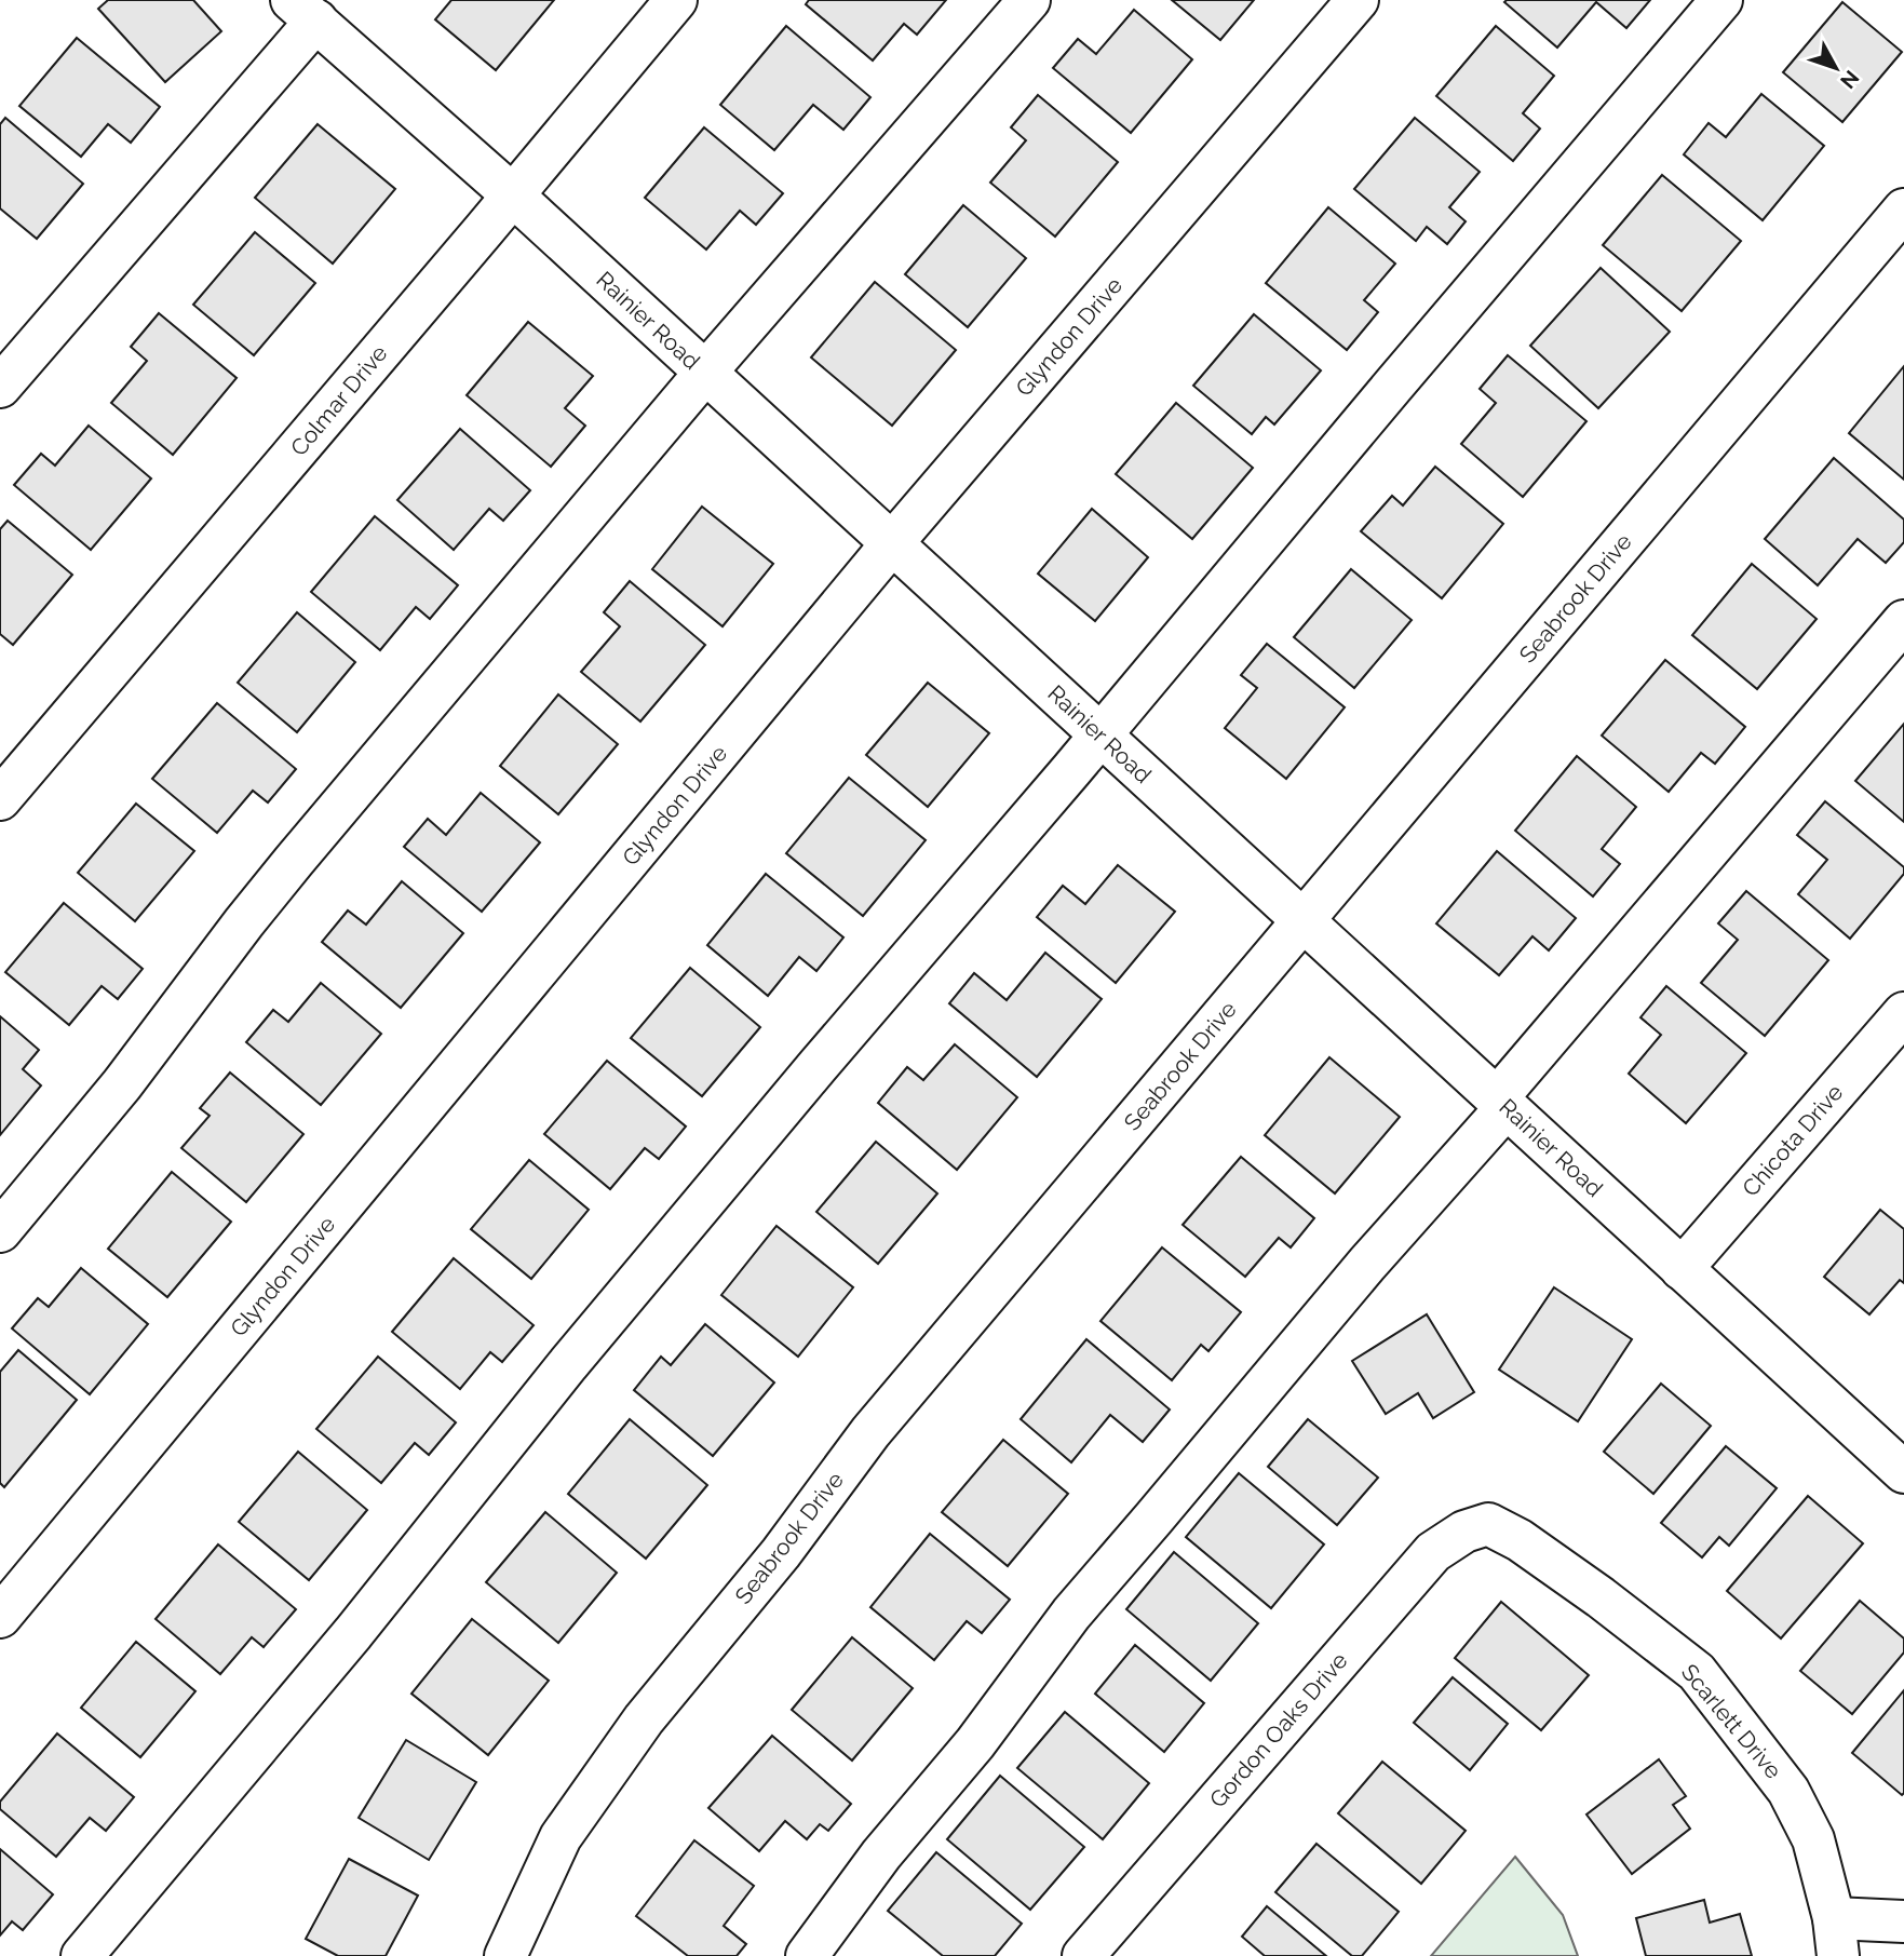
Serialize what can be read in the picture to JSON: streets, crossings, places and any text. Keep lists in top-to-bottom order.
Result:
{
  "streets": {
    "street": [
      "Rainier Road",
      "Glyndon Drive",
      "Colmar Drive",
      "Seabrook Drive",
      "Chicota Drive",
      "Scarlett Drive",
      "Gordon Oaks Drive"
    ]
  },
  "crossings": [
    ["Rainier Road", "Glyndon Drive"],
    ["Rainier Road", "Colmar Drive"],
    ["Rainier Road", "Seabrook Drive"],
    ["Rainier Road", "Chicota Drive"],
    ["Scarlett Drive", "Gordon Oaks Drive"]
  ],
  "north": "bottom right"
}
